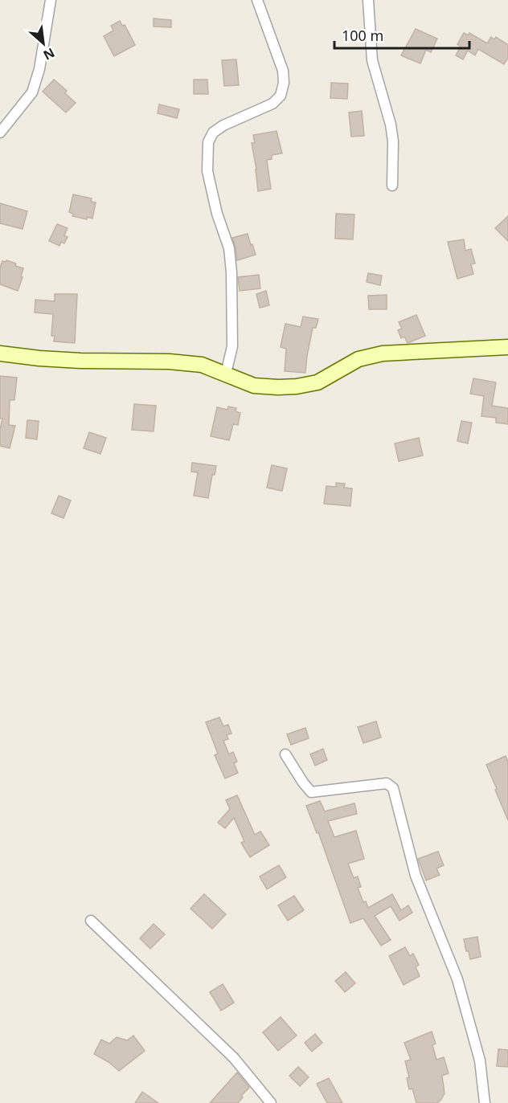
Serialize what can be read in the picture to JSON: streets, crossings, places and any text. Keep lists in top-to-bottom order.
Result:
{
  "scale_bar": "100 m",
  "north": "bottom right"
}
